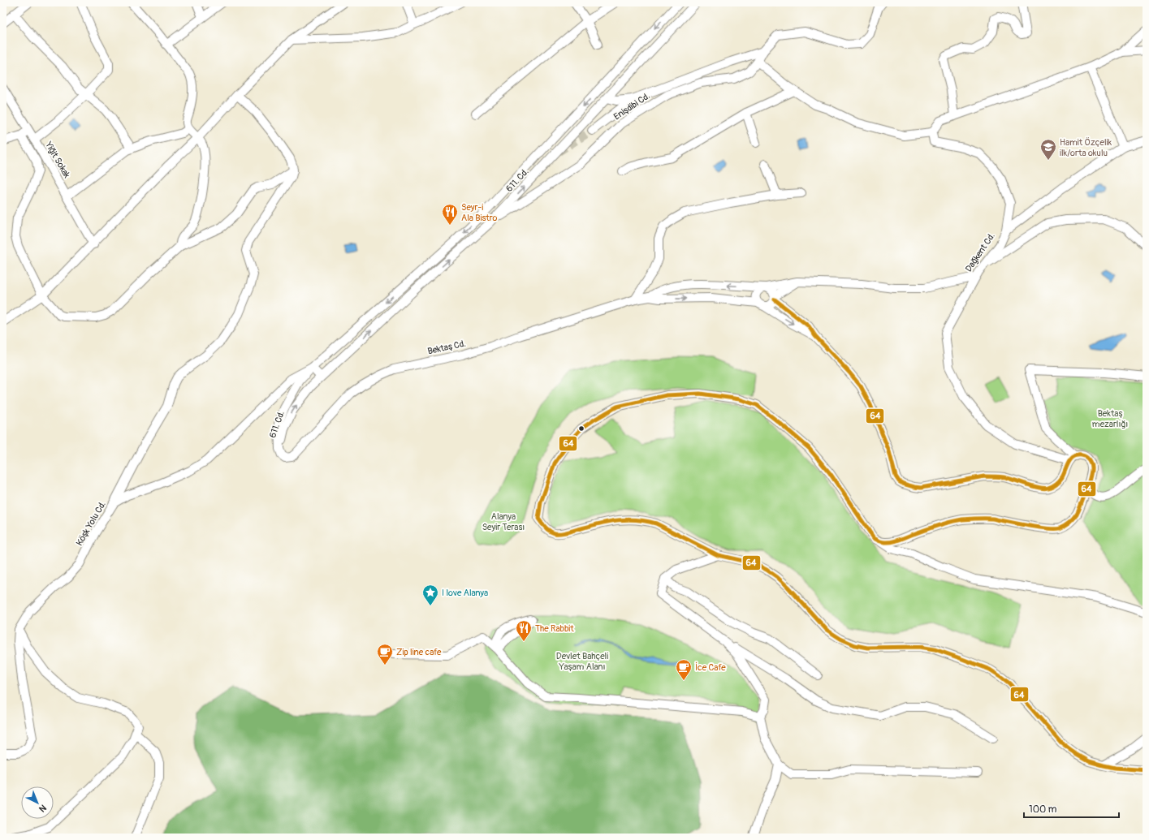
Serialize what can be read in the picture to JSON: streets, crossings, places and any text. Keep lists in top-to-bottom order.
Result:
{
  "streets": {
    "street": [
      "Enişdibi Cd.",
      "Yiğit Sokak",
      "611. Cd.",
      "Dağkent Cd.",
      "Bektaş Cd.",
      "Köşk Yolu Cd."
    ]
  },
  "crossings": [
    ["Enişdibi Cd.", "611. Cd."],
    ["611. Cd.", "Bektaş Cd."],
    ["611. Cd.", "Köşk Yolu Cd."]
  ],
  "parks": ["Bektaş mezarlığı", "Alanya Seyir Terası", "Devlet Bahçeli Yaşam Alanı"],
  "places": {
    "school or university": ["Hamit Özçelik ilk/orta okulu"],
    "restaurant": ["Seyr-i Ala Bistro", "The Rabbit"],
    "place": ["I love Alanya"],
    "cafe": ["Zip line cafe", "İce Cafe"]
  },
  "lines": ["transit line 64"],
  "scale_bar": "100 m",
  "north": "bottom right"
}
